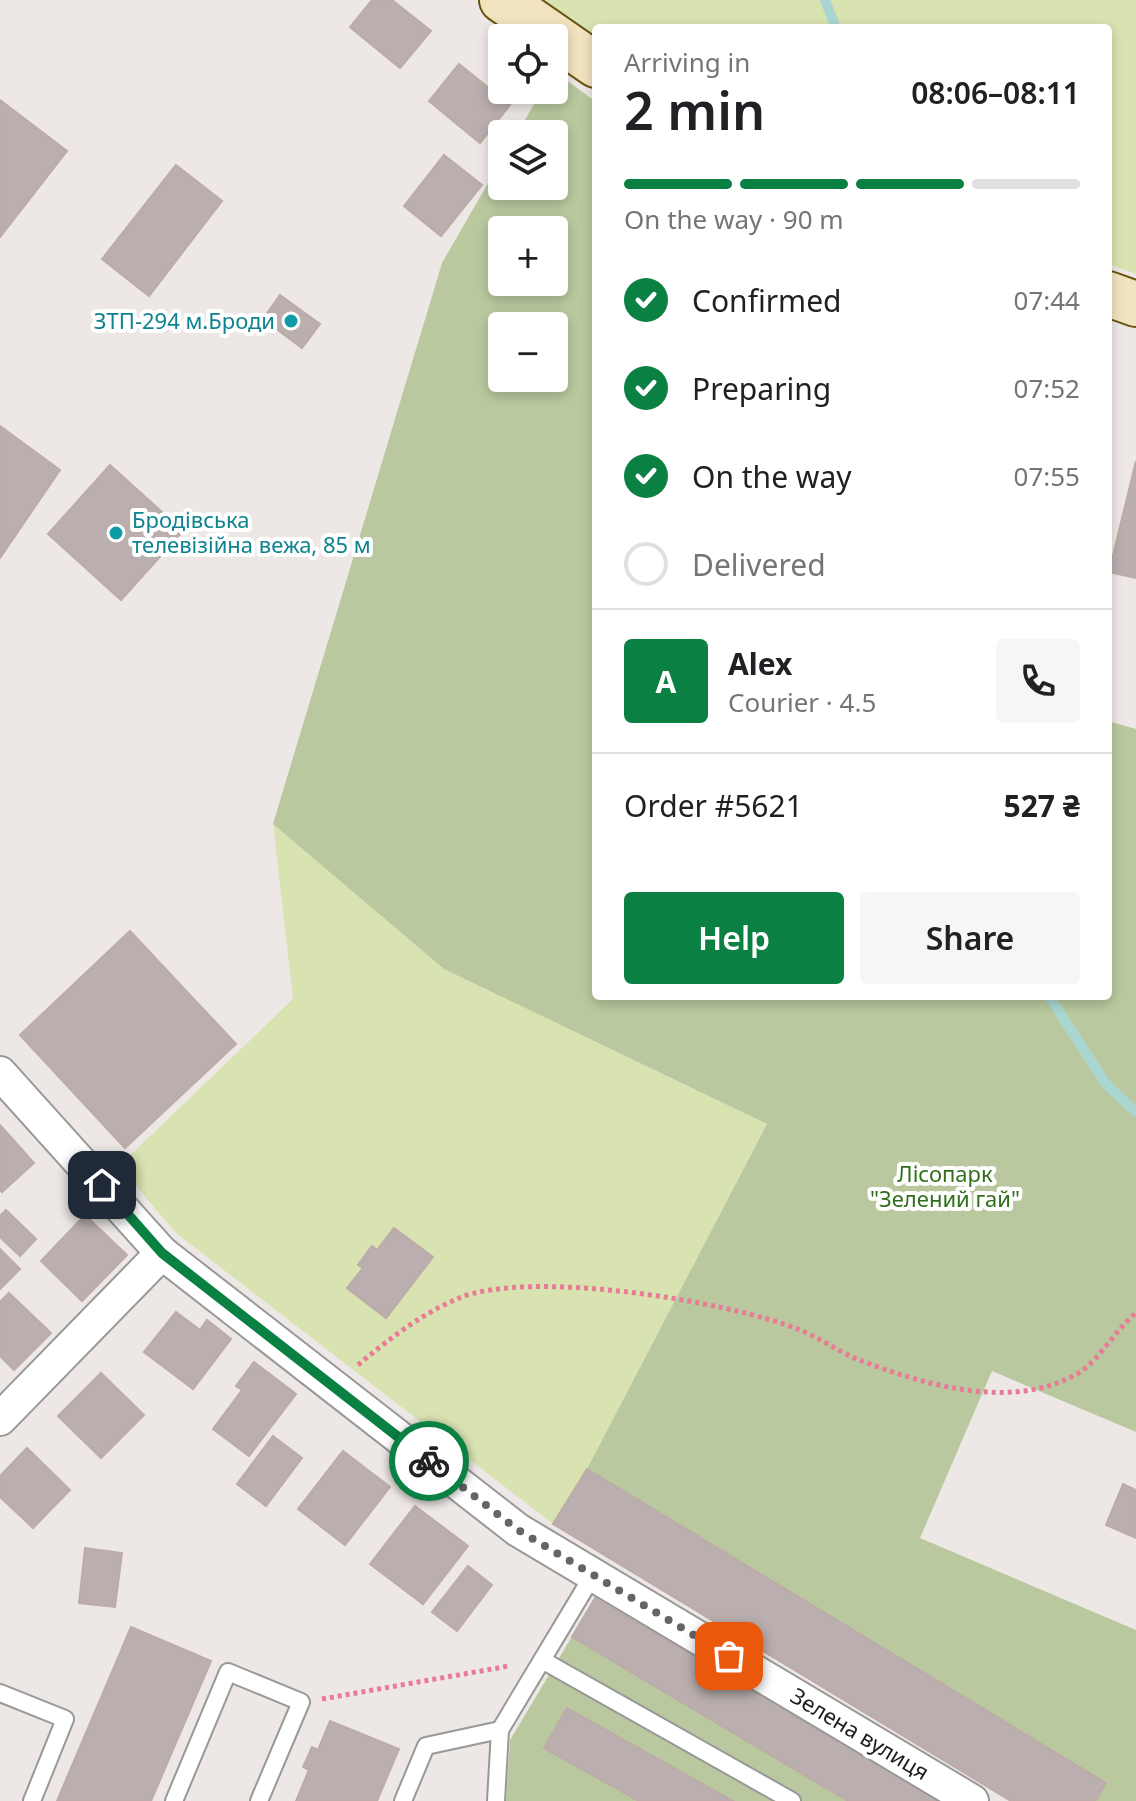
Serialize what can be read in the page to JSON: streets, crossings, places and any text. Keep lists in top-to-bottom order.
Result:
{
  "streets": {
    "street": ["Зелена вулиця"]
  },
  "parks": ["Лісопарк \"Зелений гай\""],
  "places": ["ЗТП-294 м.Броди", "Бродівська телевізійна вежа, 85 м"],
  "page": {
    "map_buttons": ["+", "−"],
    "heading": ["2 min", "Arriving in", "08:06–08:11"],
    "panel": [
      "Alex",
      "Courier · 4.5",
      "Order #5621",
      "527 ₴"
    ],
    "bar": "On the way · 90 m",
    "list": [
      ["Confirmed", "07:44"],
      ["Preparing", "07:52"],
      ["On the way", "07:55"],
      "Delivered"
    ],
    "round": "A",
    "buttons": ["Help", "Share"]
  }
}
